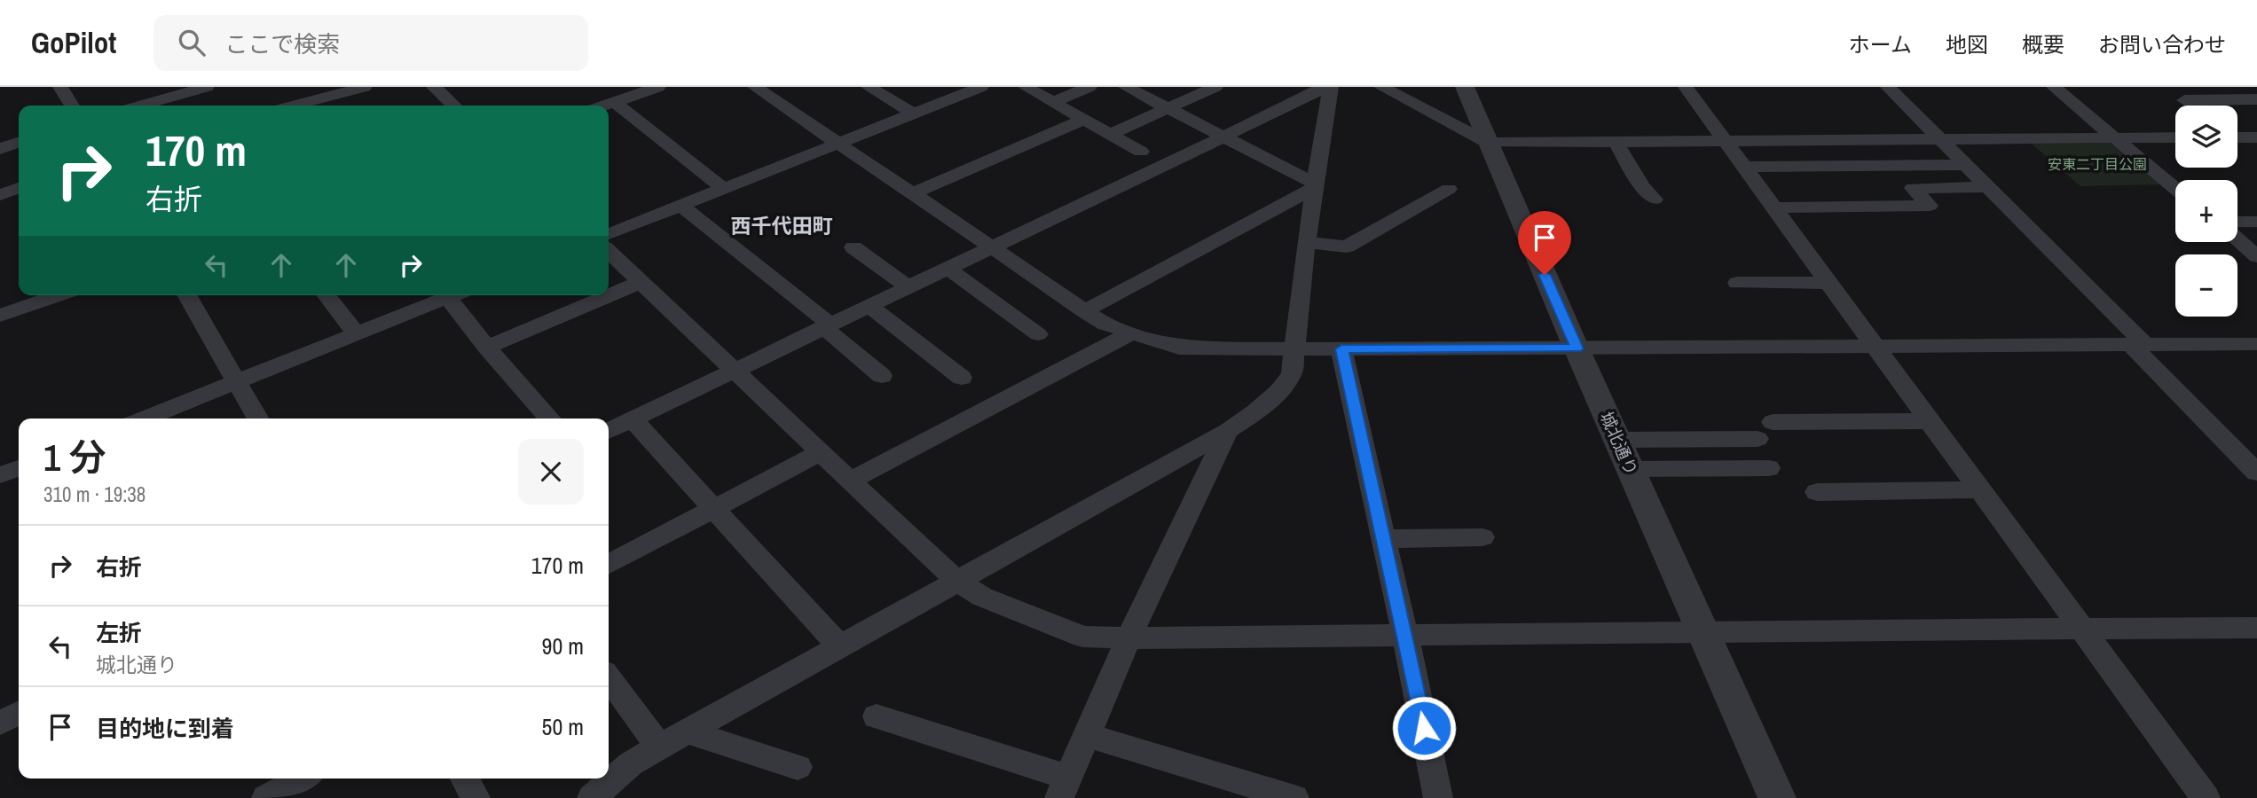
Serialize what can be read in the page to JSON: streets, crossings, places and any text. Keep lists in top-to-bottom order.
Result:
{
  "streets": {
    "street": ["城北通り"]
  },
  "districts": ["西千代田町"],
  "parks": ["安東二丁目公園"],
  "page": {
    "header": "GoPilot",
    "search": "ここで検索",
    "nav": [
      "ホーム",
      "地図",
      "概要",
      "お問い合わせ"
    ],
    "map_buttons": ["+", "−"],
    "turn": ["170 m", "右折"],
    "heading": ["1 分", "310 m · 19:38"],
    "list": [
      {
        "name": "右折",
        "value": "170 m"
      },
      {
        "name": "左折",
        "note": "城北通り",
        "value": "90 m"
      },
      {
        "name": "目的地に到着",
        "value": "50 m"
      }
    ]
  }
}
